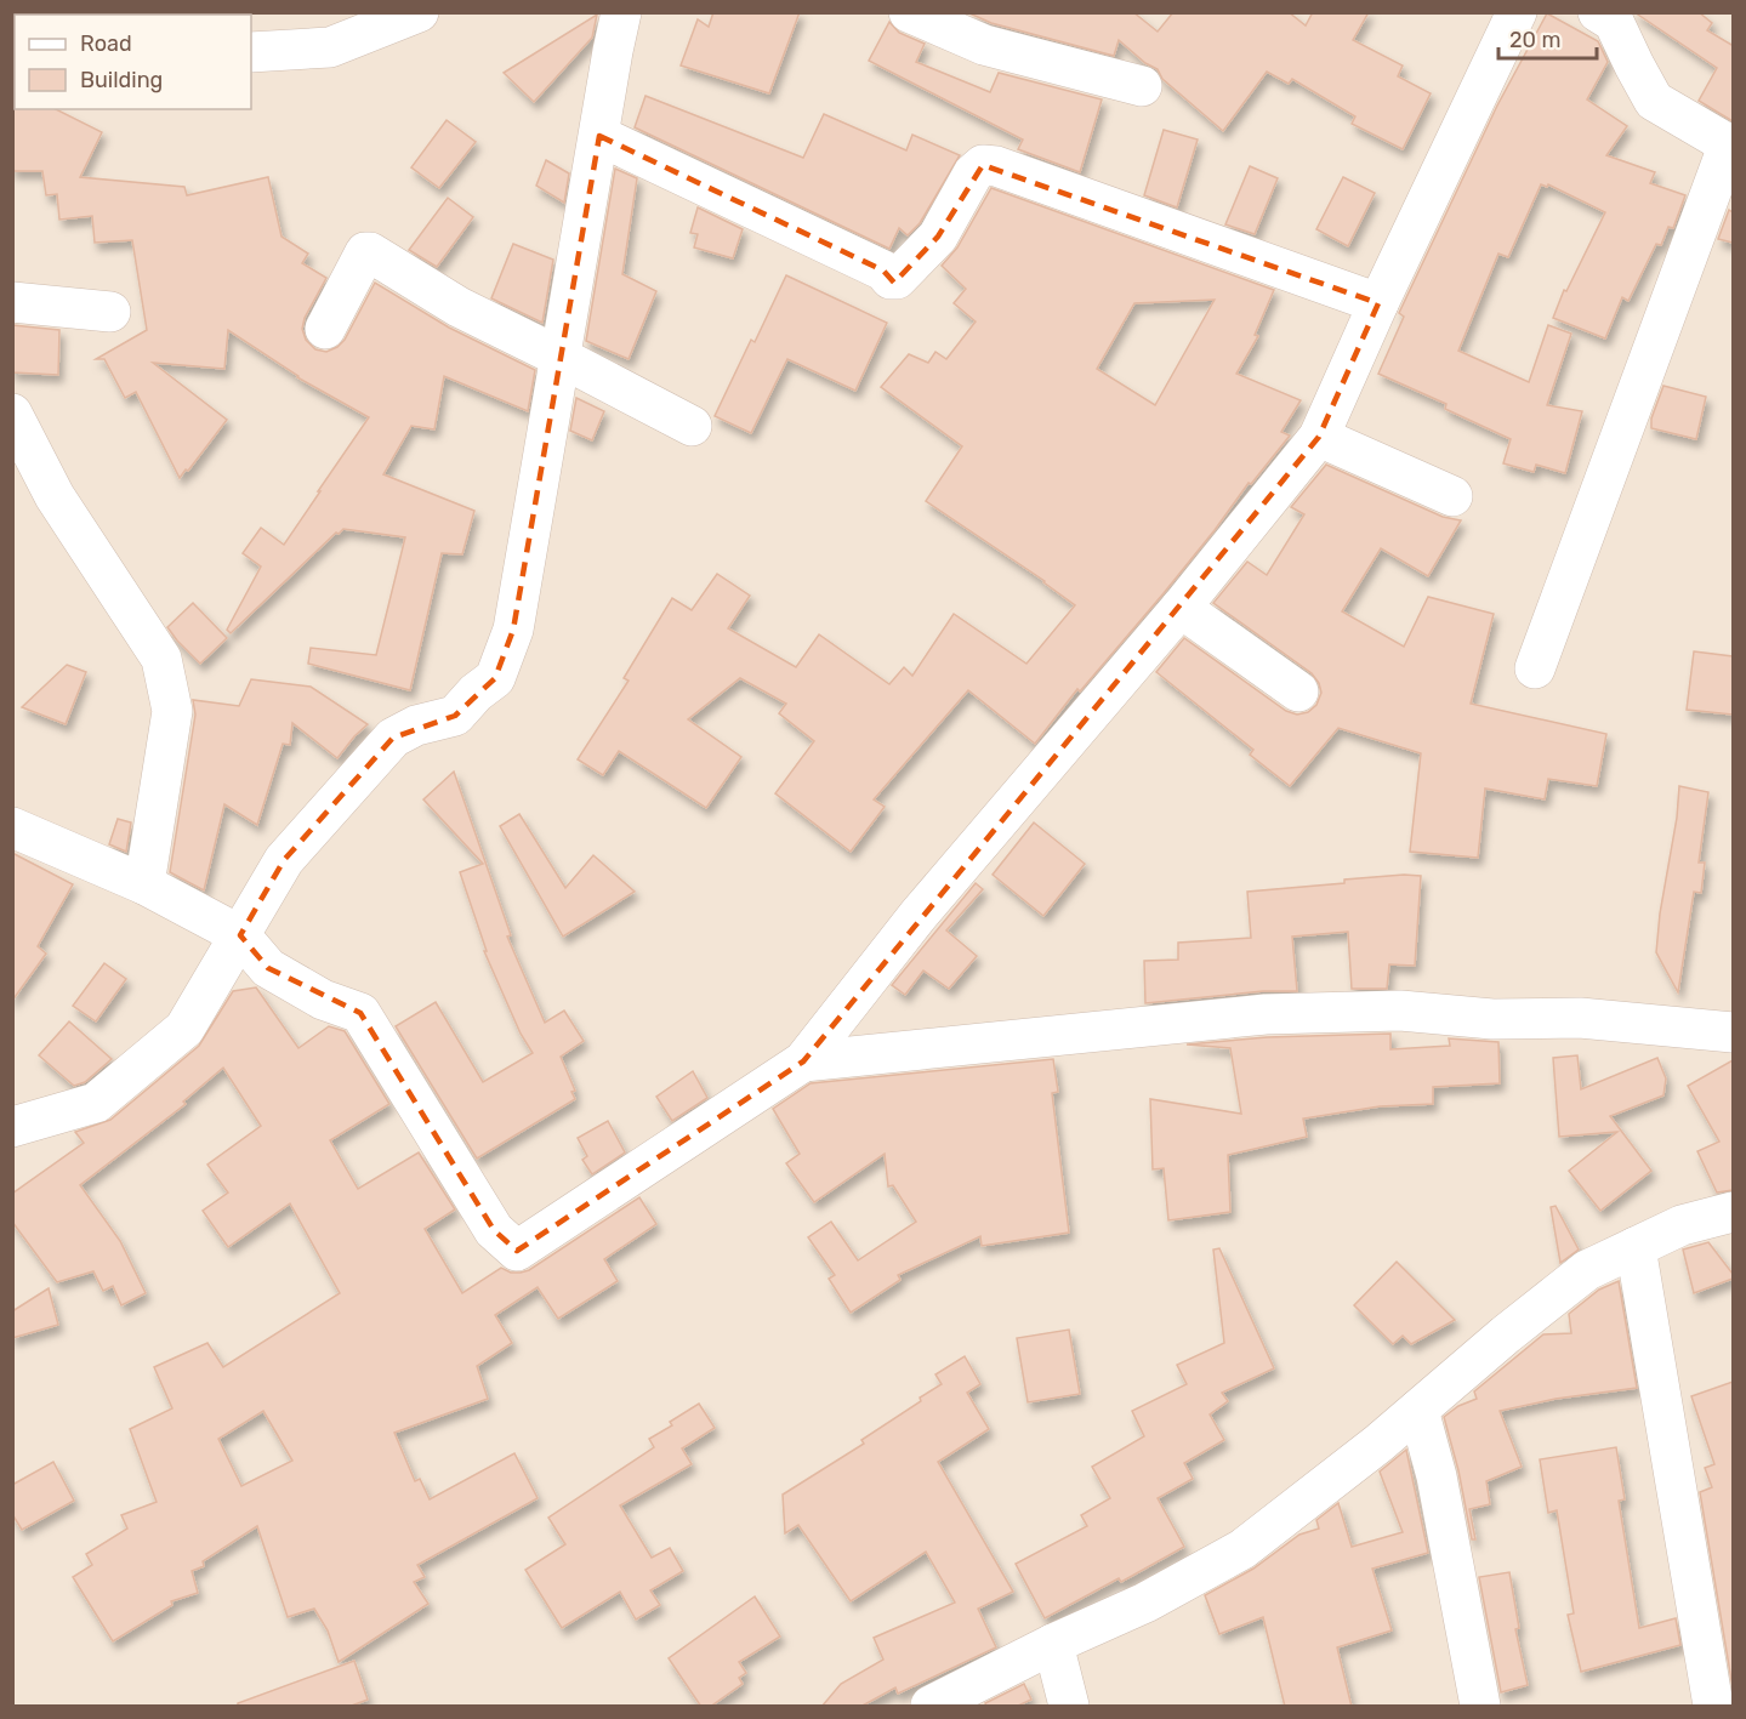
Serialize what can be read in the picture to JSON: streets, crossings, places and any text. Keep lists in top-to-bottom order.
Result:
{
  "legend": ["Road", "Building"],
  "scale_bar": "20 m"
}
